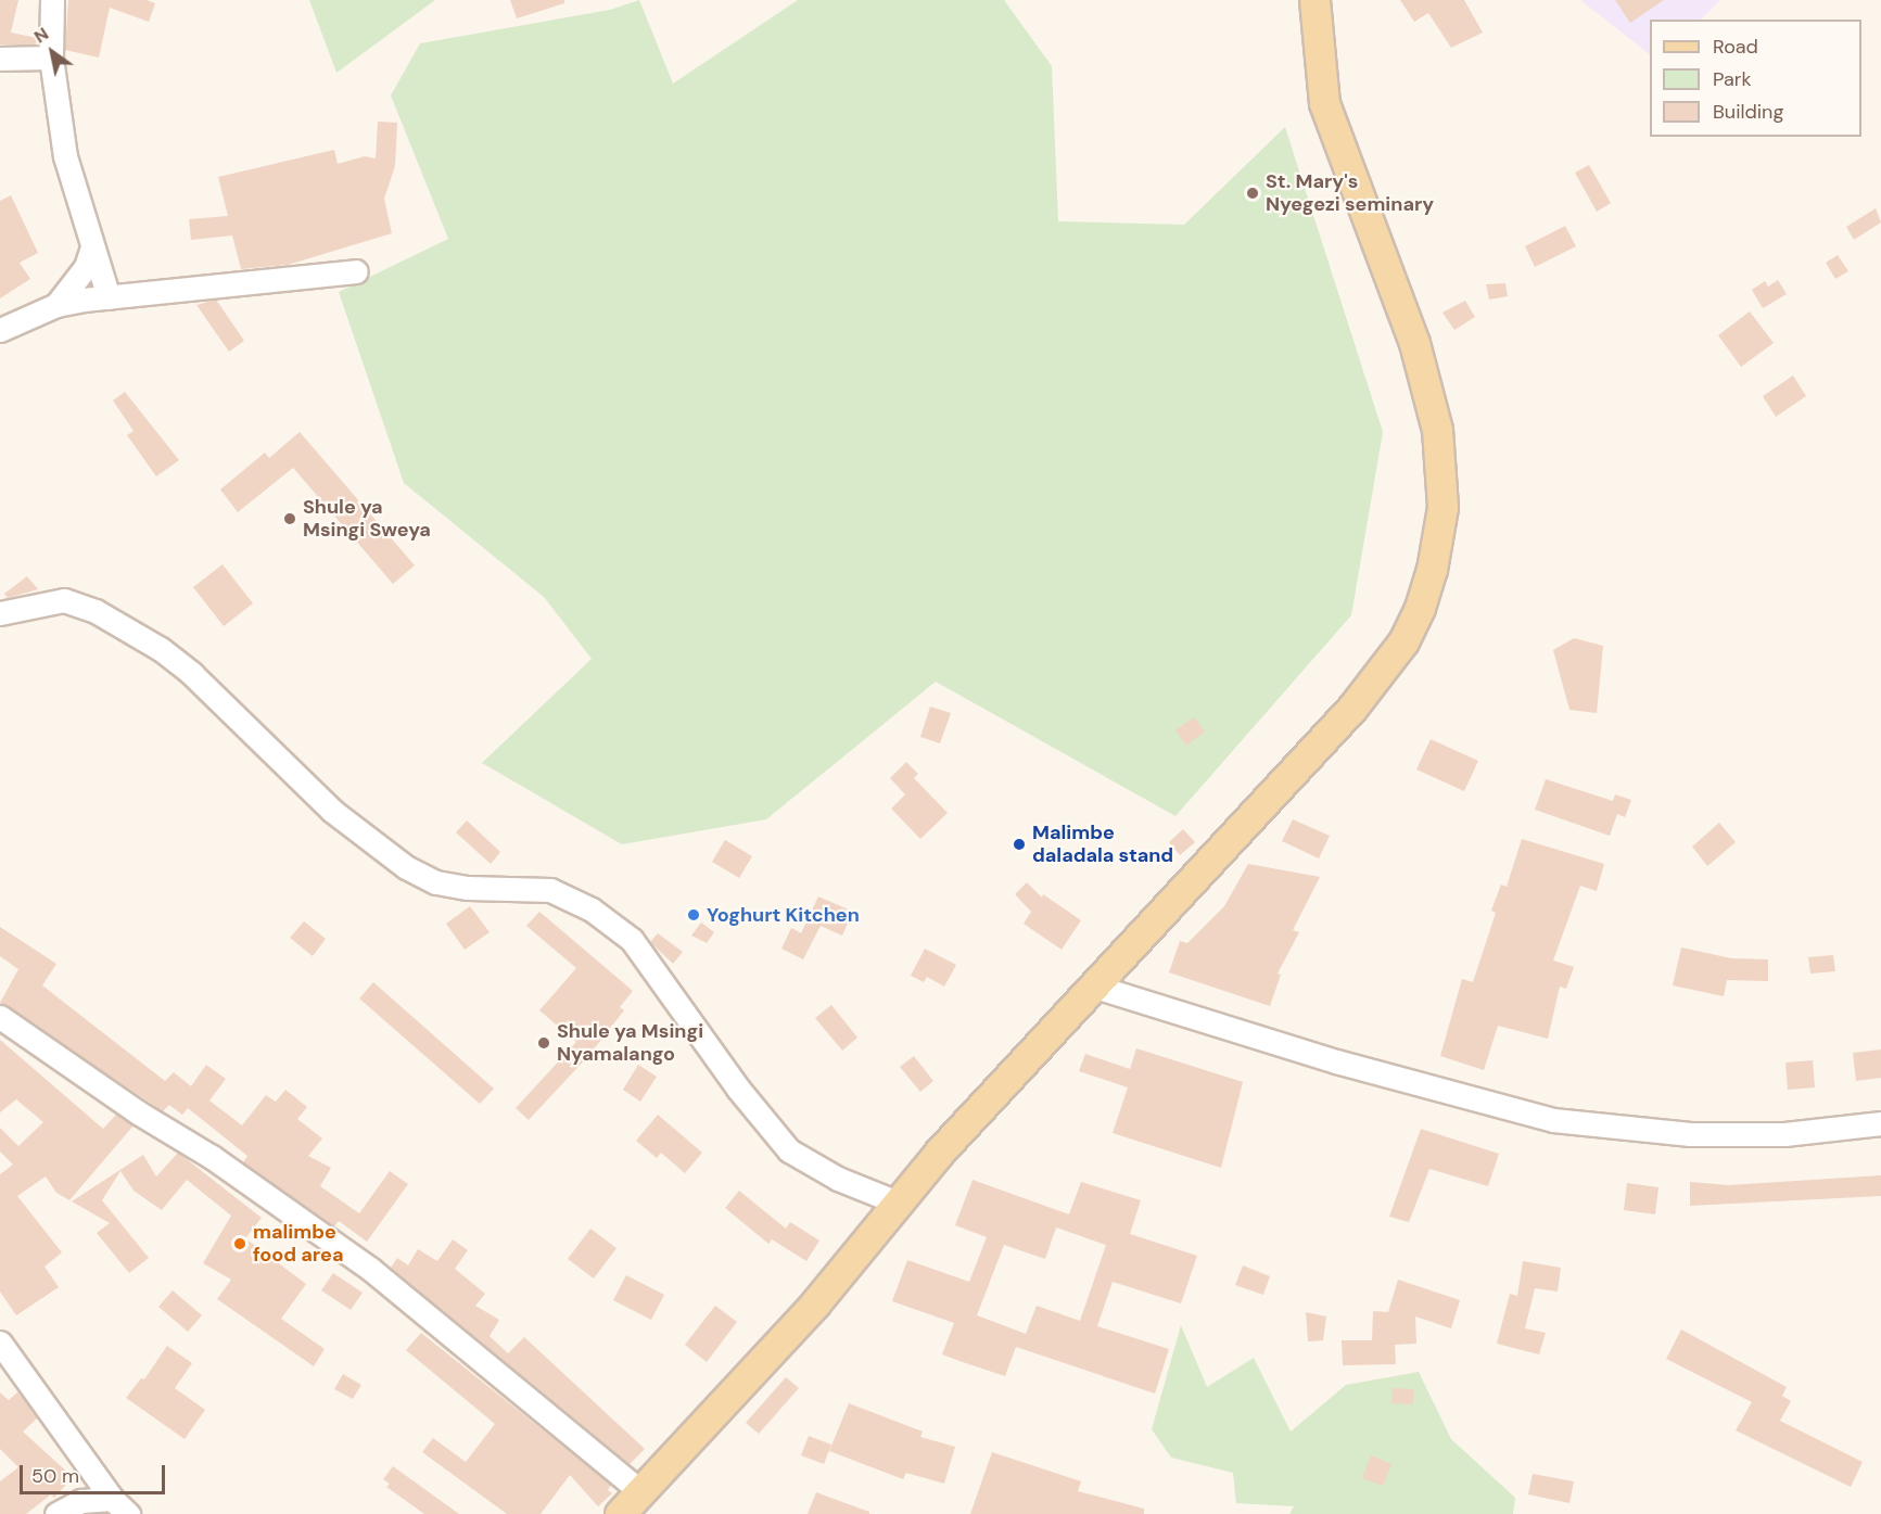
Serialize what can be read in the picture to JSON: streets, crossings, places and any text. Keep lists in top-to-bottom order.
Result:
{
  "places": [
    "St. Mary's Nyegezi seminary",
    "Shule ya Msingi Sweya",
    "Malimbe daladala stand",
    "Yoghurt Kitchen",
    "Shule ya Msingi Nyamalango",
    "malimbe food area"
  ],
  "legend": ["Road", "Park", "Building"],
  "scale_bar": "50 m",
  "north": "top left"
}
